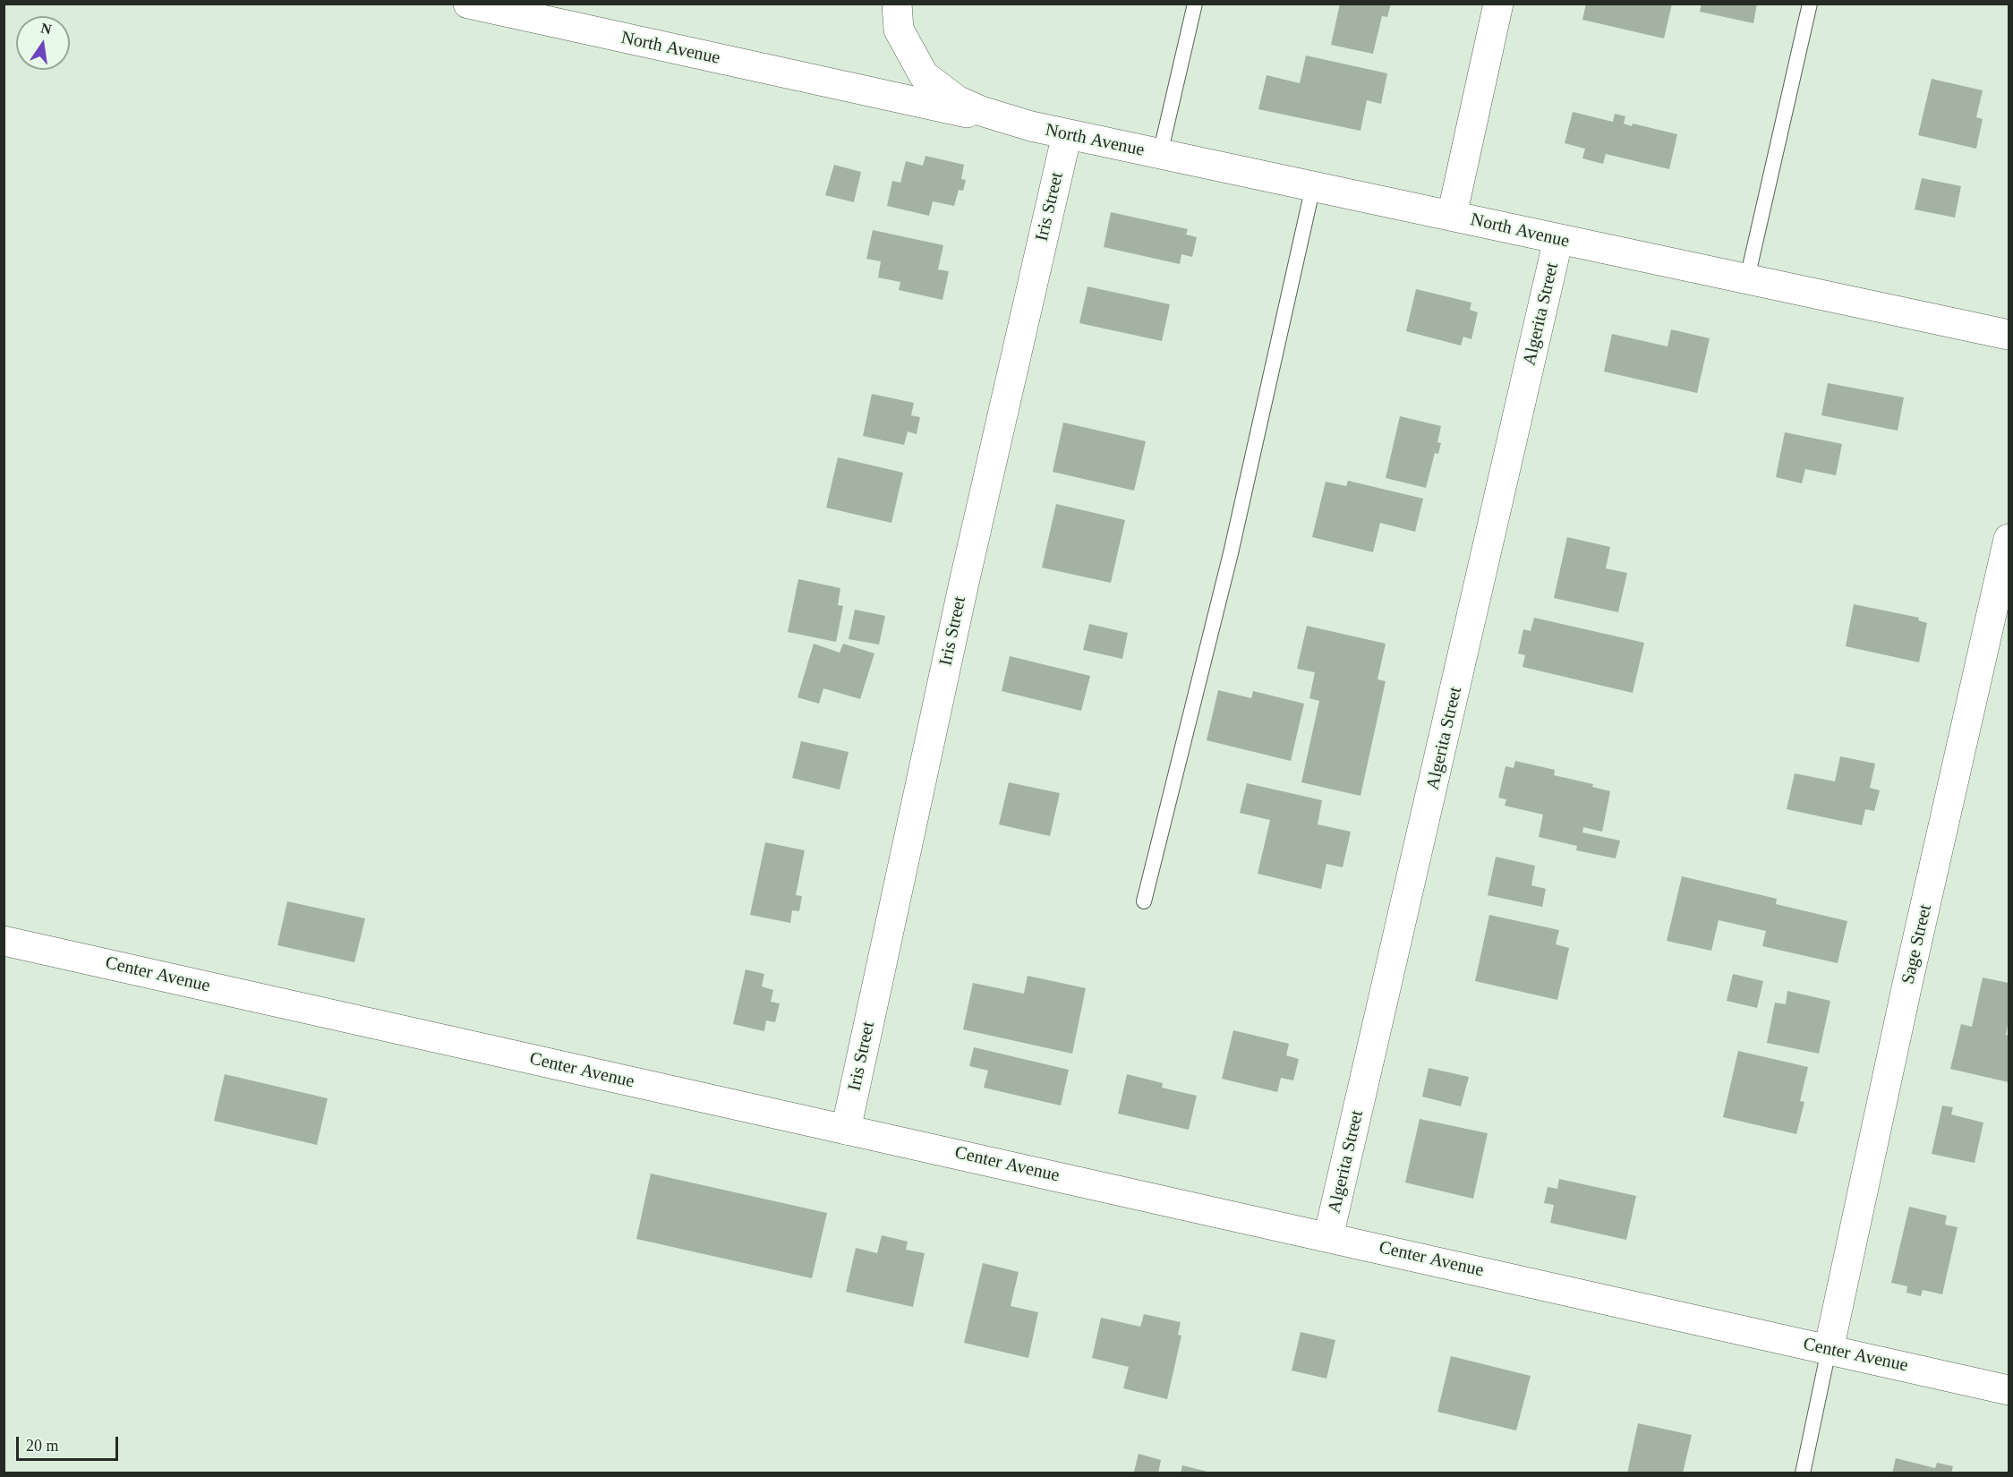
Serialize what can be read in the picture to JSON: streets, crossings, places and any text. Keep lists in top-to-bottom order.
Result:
{
  "streets": {
    "street": [
      "North Avenue",
      "Iris Street",
      "Algerita Street",
      "Sage Street",
      "Center Avenue"
    ]
  },
  "crossings": [
    ["North Avenue", "Iris Street"],
    ["North Avenue", "Algerita Street"],
    ["Iris Street", "Center Avenue"],
    ["Algerita Street", "Center Avenue"],
    ["Sage Street", "Center Avenue"]
  ],
  "scale_bar": "20 m",
  "north": "top"
}
